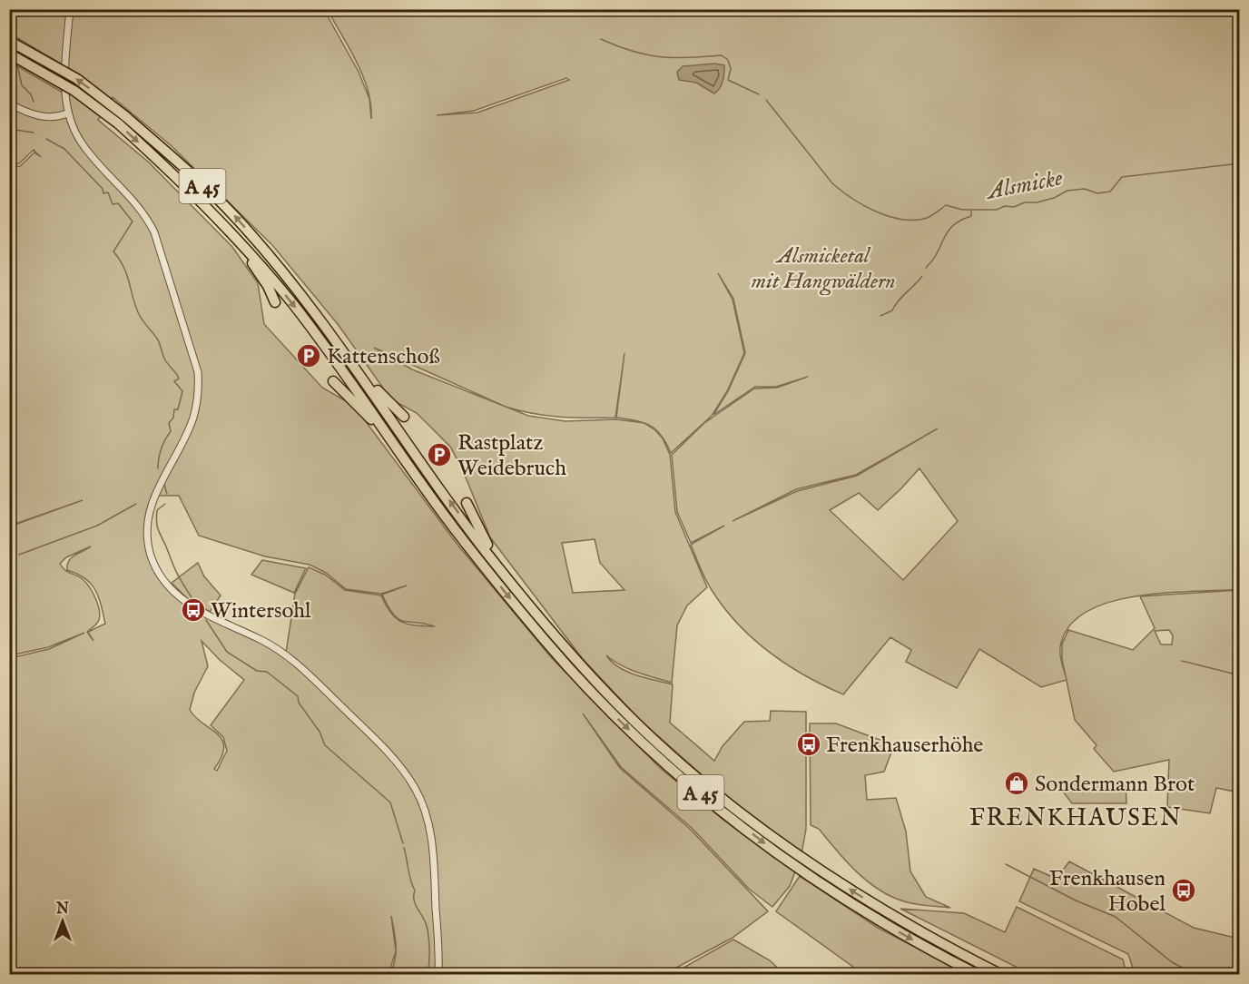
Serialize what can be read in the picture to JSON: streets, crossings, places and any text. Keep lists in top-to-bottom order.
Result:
{
  "streets": {
    "highway": ["A 45"]
  },
  "districts": ["FRENKHAUSEN"],
  "water": ["Alsmicke"],
  "parks": ["Alsmicketal mit Hangwäldern"],
  "places": {
    "parking": ["Kattenschoß", "Rastplatz Weidebruch"],
    "bus stop": ["Wintersohl", "Frenkhauserhöhe", "Frenkhausen Hobel"],
    "shop": ["Sondermann Brot"]
  },
  "north": "top"
}
